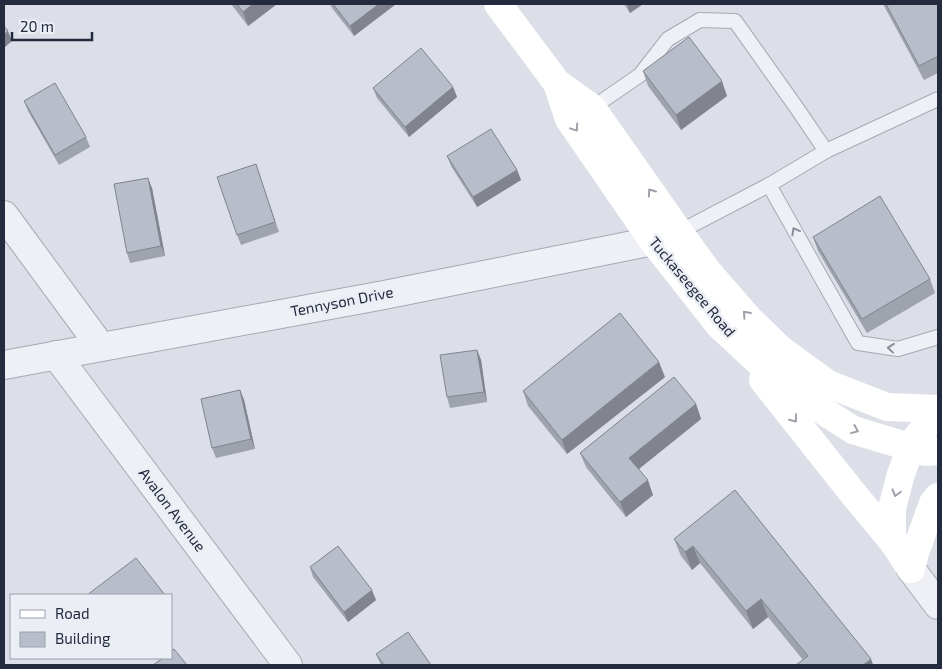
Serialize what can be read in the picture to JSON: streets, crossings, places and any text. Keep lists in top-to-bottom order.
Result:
{
  "streets": {
    "main road": ["Tuckaseegee Road"],
    "street": ["Tennyson Drive", "Avalon Avenue"]
  },
  "crossings": [
    ["Tuckaseegee Road", "Tennyson Drive"],
    ["Tennyson Drive", "Avalon Avenue"]
  ],
  "legend": ["Road", "Building"],
  "scale_bar": "20 m"
}
